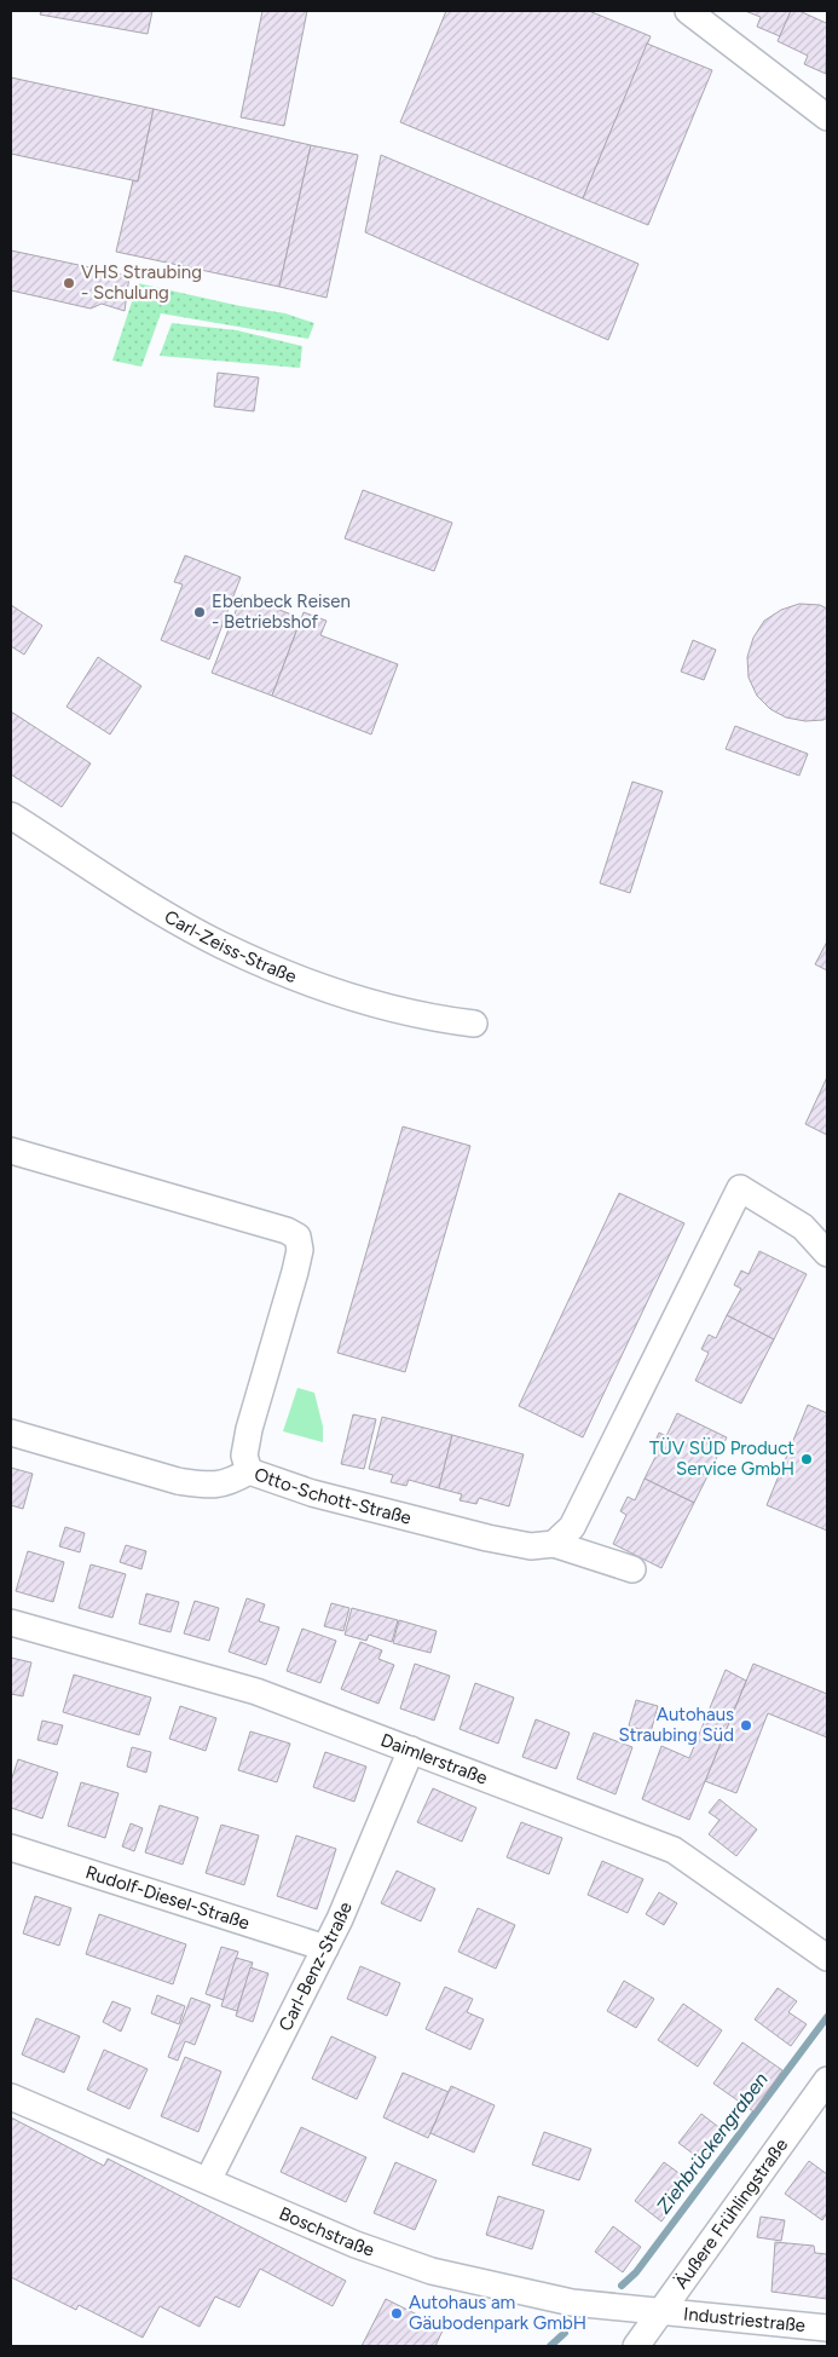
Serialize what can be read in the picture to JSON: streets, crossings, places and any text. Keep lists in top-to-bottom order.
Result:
{
  "streets": {
    "street": [
      "Carl-Zeiss-Straße",
      "Otto-Schott-Straße",
      "Daimlerstraße",
      "Rudolf-Diesel-Straße",
      "Carl-Benz-Straße",
      "Äußere Frühlingstraße",
      "Boschstraße",
      "Industriestraße"
    ]
  },
  "crossings": [
    ["Daimlerstraße", "Carl-Benz-Straße"],
    ["Rudolf-Diesel-Straße", "Carl-Benz-Straße"],
    ["Carl-Benz-Straße", "Boschstraße"],
    ["Äußere Frühlingstraße", "Boschstraße"],
    ["Äußere Frühlingstraße", "Industriestraße"],
    ["Boschstraße", "Industriestraße"]
  ],
  "water": ["Ziehbrückengraben"],
  "places": [
    "VHS Straubing - Schulung",
    "Ebenbeck Reisen - Betriebshof",
    "TÜV SÜD Product Service GmbH",
    "Autohaus Straubing Süd",
    "Autohaus am Gäubodenpark GmbH"
  ]
}
